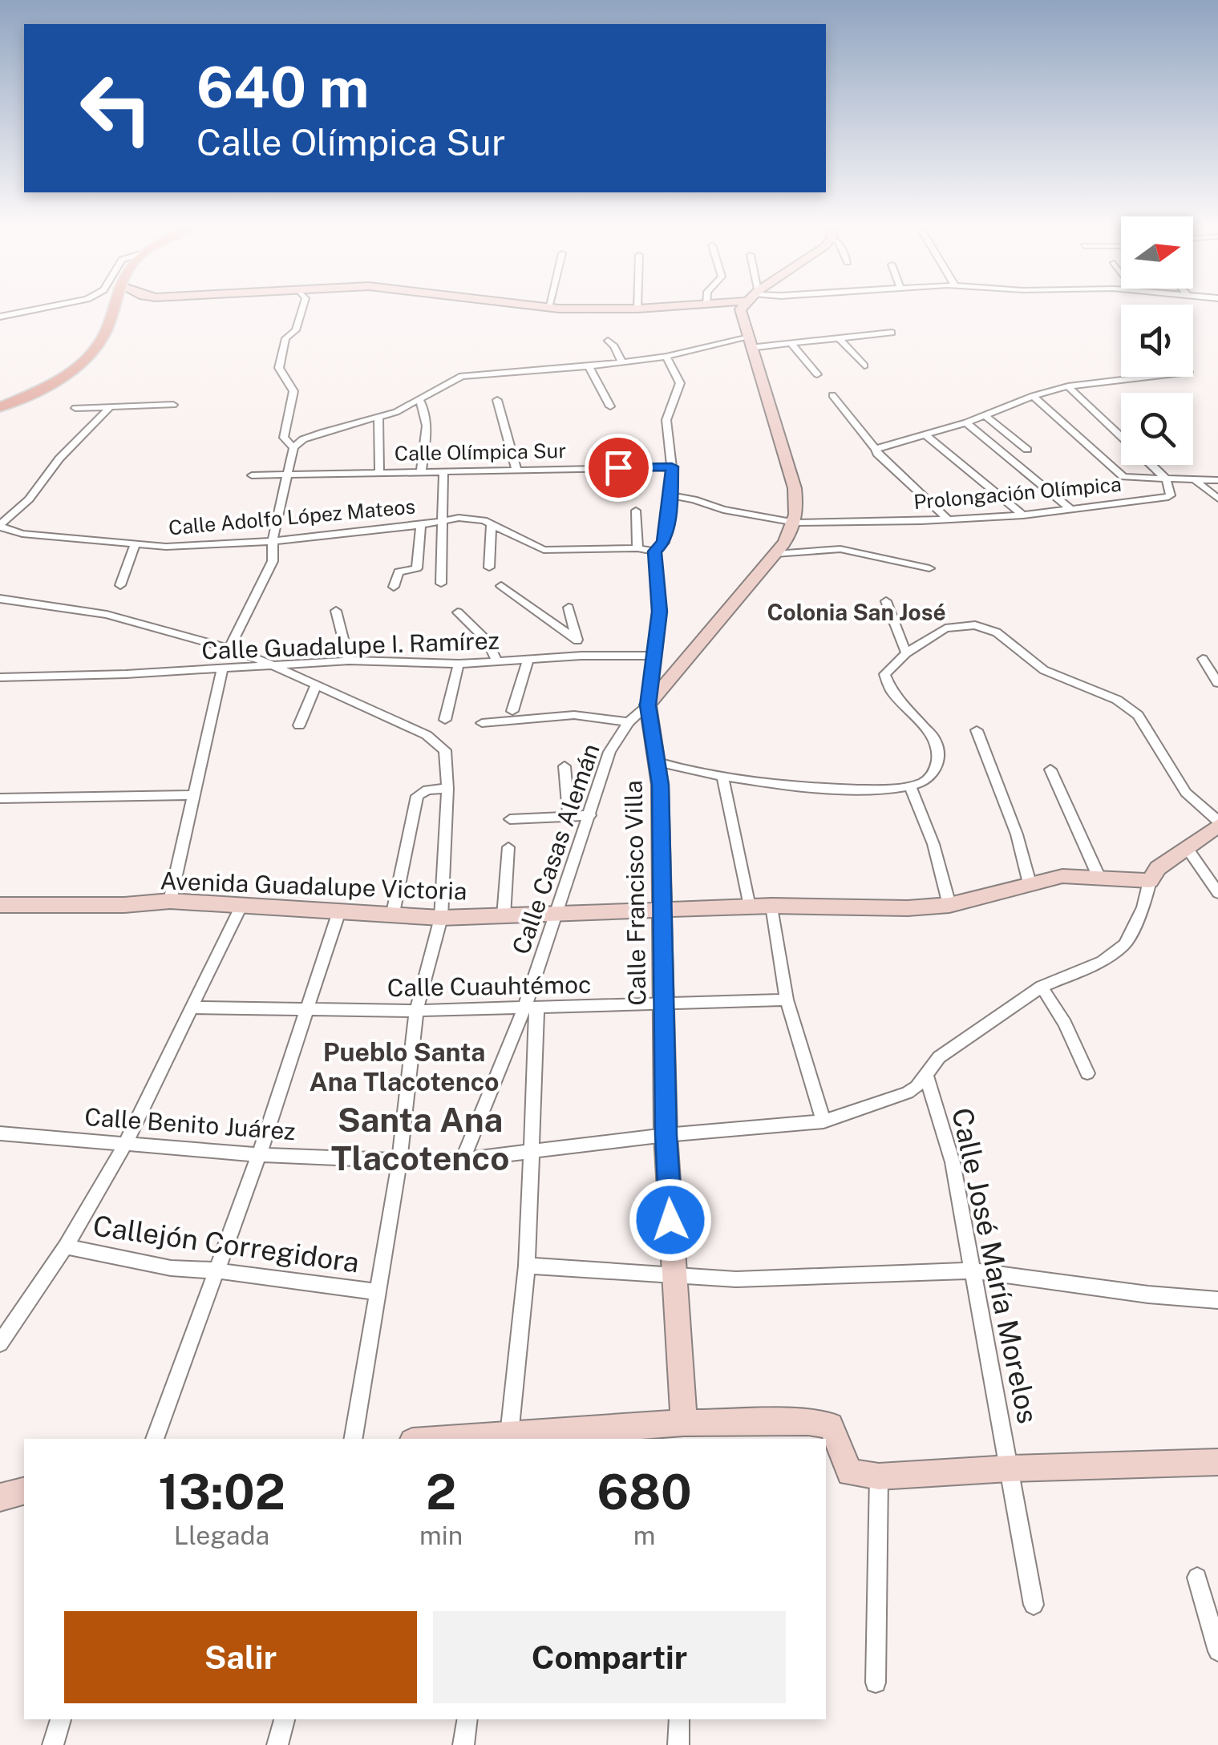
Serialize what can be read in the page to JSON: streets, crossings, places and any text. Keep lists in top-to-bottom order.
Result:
{
  "streets": {
    "street": [
      "Calle Olímpica Sur",
      "Prolongación Olímpica",
      "Calle Adolfo López Mateos",
      "Calle Guadalupe I. Ramírez",
      "Calle Casas Alemán",
      "Avenida Guadalupe Victoria",
      "Calle Francisco Villa",
      "Calle Cuauhtémoc",
      "Calle Benito Juárez",
      "Callejón Corregidora",
      "Calle José María Morelos"
    ]
  },
  "crossings": [
    ["Calle Olímpica Sur", "Calle Adolfo López Mateos"],
    ["Calle Olímpica Sur", "Calle Francisco Villa"],
    ["Prolongación Olímpica", "Calle Casas Alemán"],
    ["Prolongación Olímpica", "Calle Francisco Villa"],
    ["Calle Adolfo López Mateos", "Calle Francisco Villa"],
    ["Calle Guadalupe I. Ramírez", "Calle Francisco Villa"],
    ["Calle Casas Alemán", "Avenida Guadalupe Victoria"],
    ["Calle Casas Alemán", "Calle Francisco Villa"],
    ["Calle Casas Alemán", "Calle Cuauhtémoc"],
    ["Calle Casas Alemán", "Calle Benito Juárez"],
    ["Avenida Guadalupe Victoria", "Calle Francisco Villa"],
    ["Avenida Guadalupe Victoria", "Calle Benito Juárez"],
    ["Calle Francisco Villa", "Calle Cuauhtémoc"],
    ["Calle Francisco Villa", "Calle Benito Juárez"],
    ["Calle Benito Juárez", "Calle José María Morelos"]
  ],
  "districts": ["Colonia San José", "Pueblo Santa Ana Tlacotenco", "Santa Ana Tlacotenco"],
  "north": "right",
  "page": {
    "turn": ["640 m", "Calle Olímpica Sur"],
    "eta": [
      "13:02",
      "Llegada",
      "2",
      "min",
      "680",
      "m"
    ],
    "buttons": ["Salir", "Compartir"]
  }
}
